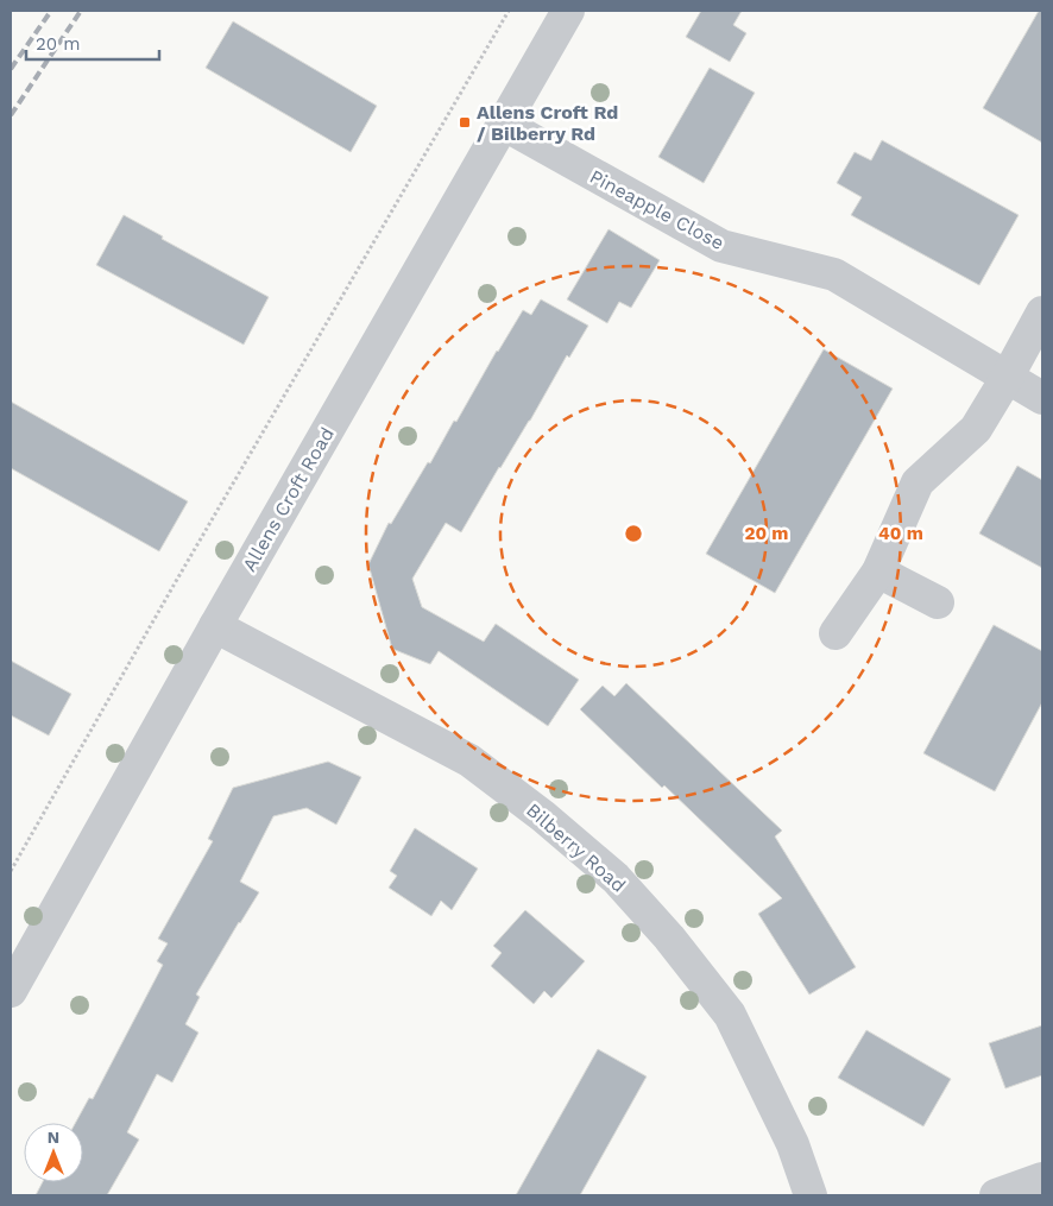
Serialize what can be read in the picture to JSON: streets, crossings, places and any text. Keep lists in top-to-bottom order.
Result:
{
  "streets": {
    "street": ["Pineapple Close", "Allens Croft Road", "Bilberry Road"]
  },
  "crossings": [
    ["Pineapple Close", "Allens Croft Road"],
    ["Allens Croft Road", "Bilberry Road"]
  ],
  "places": {
    "transit": ["Allens Croft Rd / Bilberry Rd"]
  },
  "scale_bar": "20 m",
  "north": "top",
  "rings": ["20 m", "40 m"]
}
